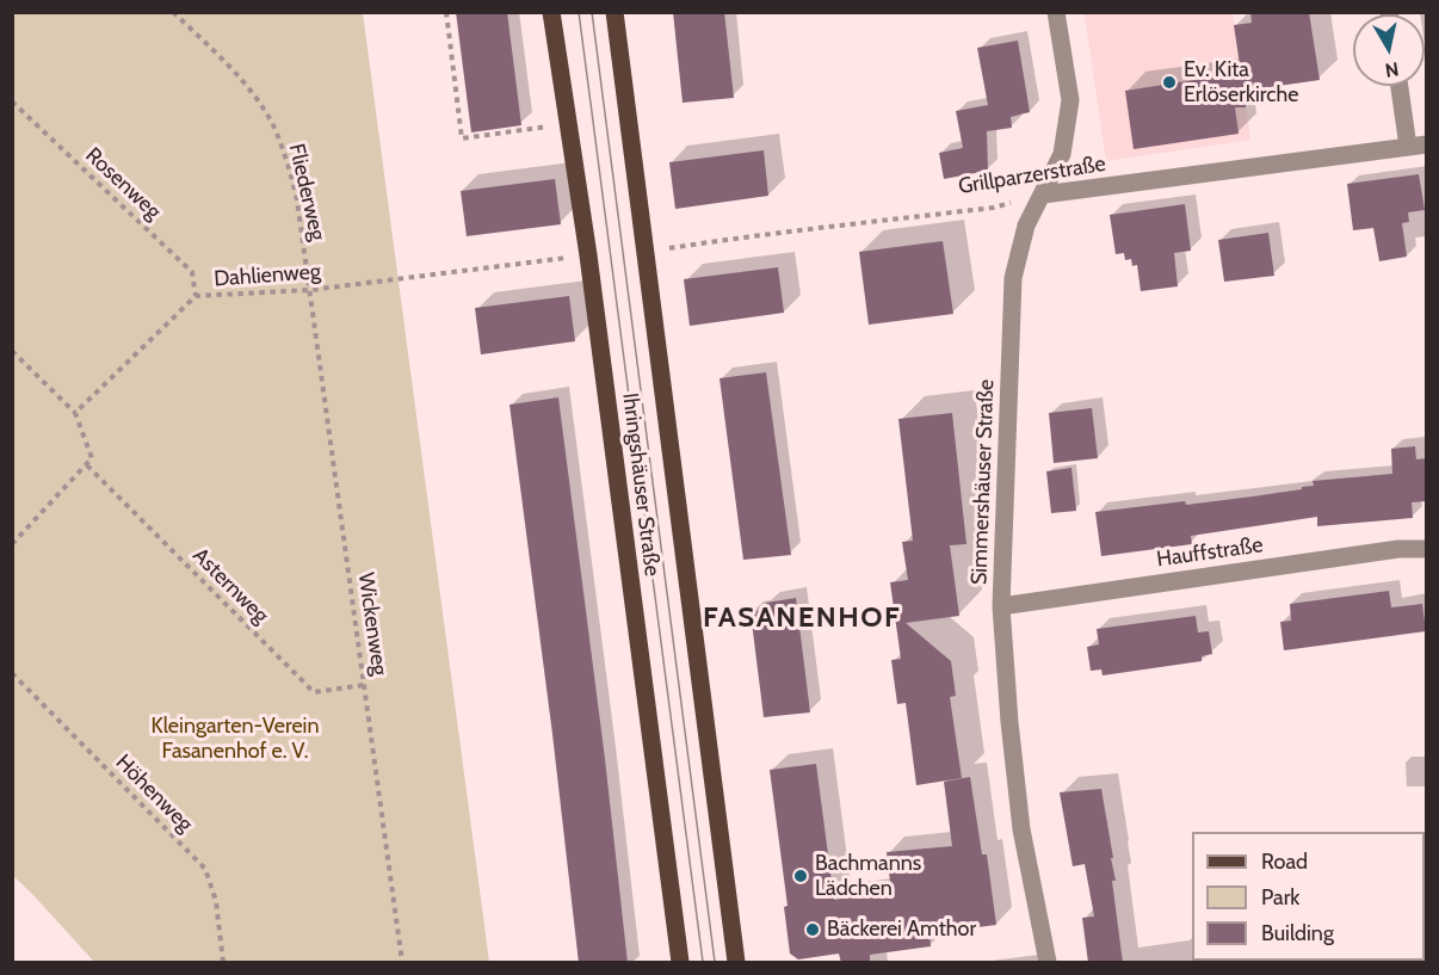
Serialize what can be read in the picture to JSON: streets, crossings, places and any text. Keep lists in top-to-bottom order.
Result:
{
  "streets": {
    "main road": ["Ihringshäuser Straße"],
    "street": ["Grillparzerstraße", "Simmershäuser Straße", "Hauffstraße"],
    "path": [
      "Rosenweg",
      "Fliederweg",
      "Dahlienweg",
      "Asternweg",
      "Wickenweg",
      "Höhenweg"
    ]
  },
  "crossings": [
    ["Grillparzerstraße", "Simmershäuser Straße"],
    ["Grillparzerstraße", "Ihringshäuser Straße"],
    ["Rosenweg", "Dahlienweg"],
    ["Fliederweg", "Dahlienweg"],
    ["Fliederweg", "Wickenweg"],
    ["Dahlienweg", "Ihringshäuser Straße"],
    ["Dahlienweg", "Wickenweg"],
    ["Simmershäuser Straße", "Hauffstraße"],
    ["Asternweg", "Wickenweg"]
  ],
  "districts": ["FASANENHOF"],
  "parks": ["Kleingarten-Verein Fasanenhof e. V."],
  "places": ["Ev. Kita Erlöserkirche", "Bachmanns Lädchen", "Bäckerei Amthor"],
  "legend": ["Road", "Park", "Building"],
  "north": "bottom"
}
